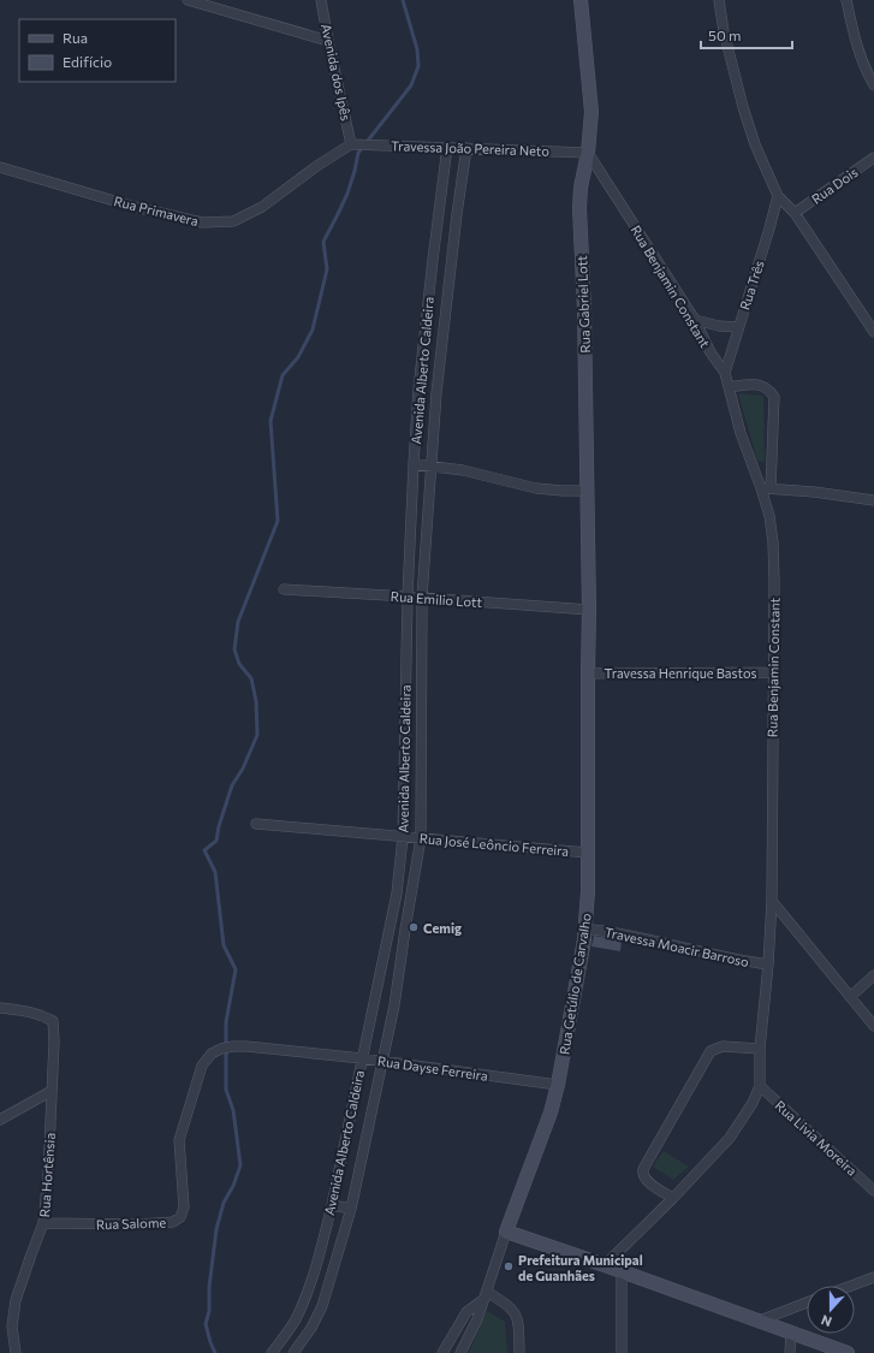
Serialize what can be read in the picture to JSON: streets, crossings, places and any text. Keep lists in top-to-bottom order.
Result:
{
  "streets": {
    "street": [
      "Avenida dos Ipês",
      "Travessa João Pereira Neto",
      "Rua Dois",
      "Rua Primavera",
      "Rua Três",
      "Rua Benjamin Constant",
      "Rua Gabriel Lott",
      "Avenida Alberto Caldeira",
      "Rua Emilio Lott",
      "Travessa Henrique Bastos",
      "Rua José Leôncio Ferreira",
      "Travessa Moacir Barroso",
      "Rua Getúlio de Carvalho",
      "Rua Dayse Ferreira",
      "Rua Livia Moreira",
      "Rua Hortênsia",
      "Rua Salome"
    ]
  },
  "crossings": [
    ["Avenida dos Ipês", "Travessa João Pereira Neto"],
    ["Avenida dos Ipês", "Rua Primavera"],
    ["Travessa João Pereira Neto", "Rua Primavera"],
    ["Travessa João Pereira Neto", "Rua Benjamin Constant"],
    ["Travessa João Pereira Neto", "Rua Gabriel Lott"],
    ["Travessa João Pereira Neto", "Avenida Alberto Caldeira"],
    ["Rua Três", "Rua Benjamin Constant"],
    ["Rua Benjamin Constant", "Rua Gabriel Lott"],
    ["Rua Benjamin Constant", "Travessa Henrique Bastos"],
    ["Rua Benjamin Constant", "Travessa Moacir Barroso"],
    ["Rua Benjamin Constant", "Rua Livia Moreira"],
    ["Rua Gabriel Lott", "Rua Emilio Lott"],
    ["Rua Gabriel Lott", "Rua Getúlio de Carvalho"],
    ["Avenida Alberto Caldeira", "Rua Emilio Lott"],
    ["Avenida Alberto Caldeira", "Rua José Leôncio Ferreira"],
    ["Avenida Alberto Caldeira", "Rua Dayse Ferreira"],
    ["Rua Emilio Lott", "Rua Getúlio de Carvalho"],
    ["Travessa Henrique Bastos", "Rua Getúlio de Carvalho"],
    ["Rua José Leôncio Ferreira", "Rua Getúlio de Carvalho"],
    ["Travessa Moacir Barroso", "Rua Getúlio de Carvalho"],
    ["Rua Getúlio de Carvalho", "Rua Dayse Ferreira"],
    ["Rua Dayse Ferreira", "Rua Salome"],
    ["Rua Hortênsia", "Rua Salome"]
  ],
  "places": ["Cemig", "Prefeitura Municipal de Guanhães"],
  "legend": ["Rua", "Edifício"],
  "scale_bar": "50 m",
  "north": "bottom"
}
